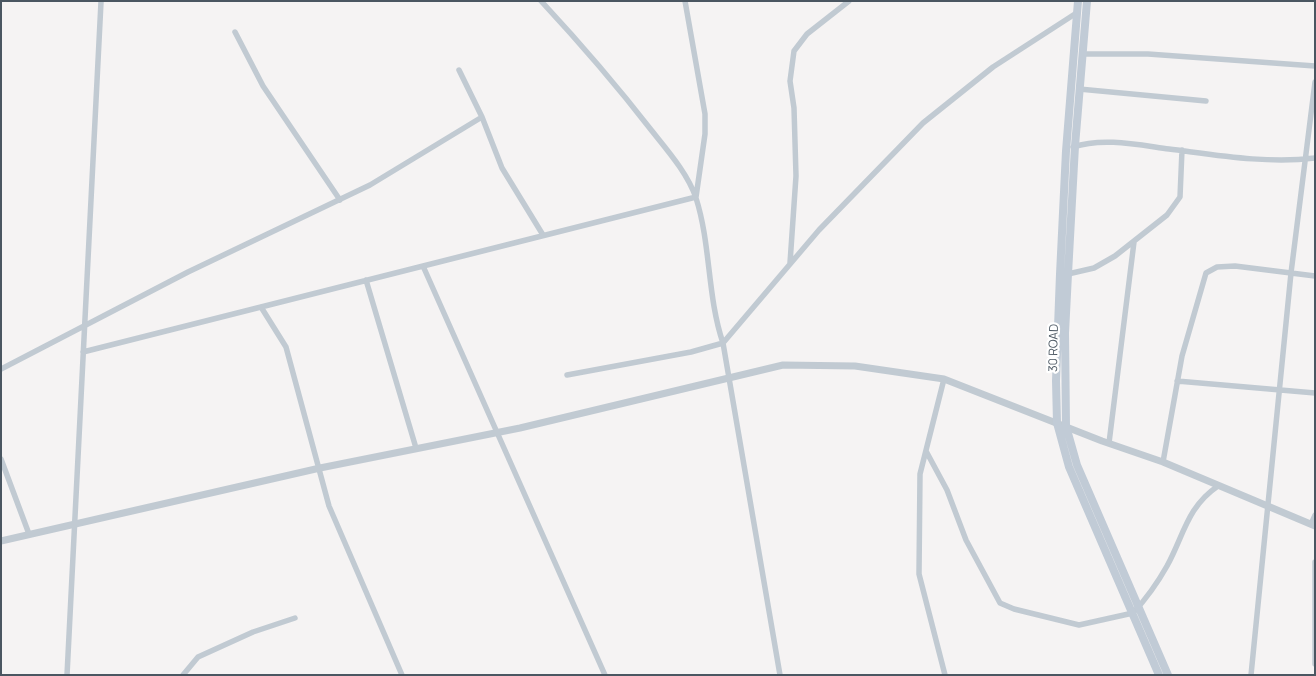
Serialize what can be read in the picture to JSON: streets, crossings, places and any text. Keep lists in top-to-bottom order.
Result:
{
  "streets": {
    "main road": ["30 ROAD"]
  }
}
